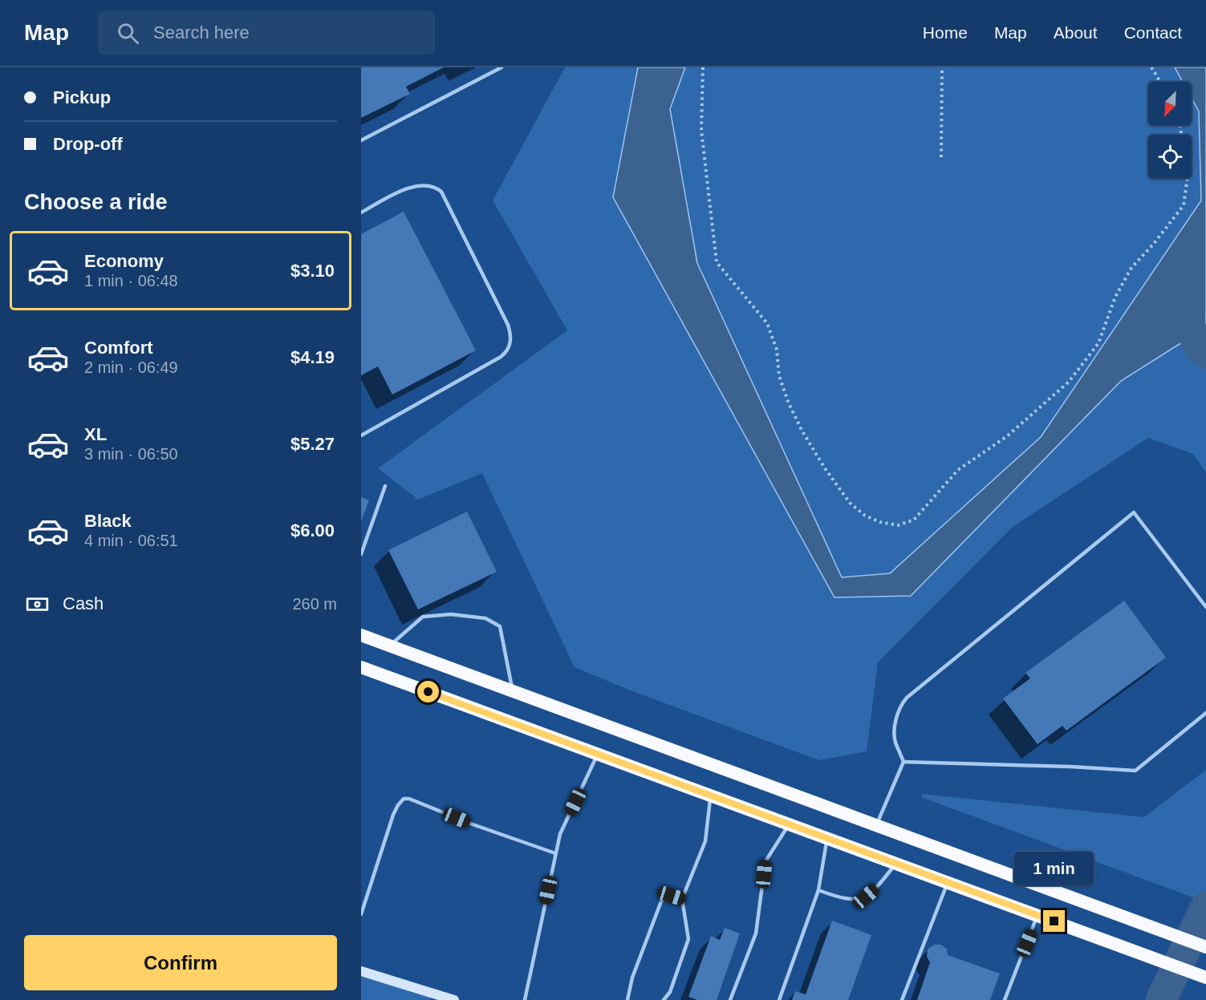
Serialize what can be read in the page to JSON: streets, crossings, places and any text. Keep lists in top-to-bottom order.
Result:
{
  "north": "bottom left",
  "page": {
    "header": "Map",
    "search": "Search here",
    "nav": [
      "Home",
      "Map",
      "About",
      "Contact"
    ],
    "banner": ["Pickup", "Drop-off"],
    "heading": "Choose a ride",
    "list": [
      {
        "name": "Economy",
        "note": "1 min · 06:48",
        "value": "$3.10"
      },
      {
        "name": "Comfort",
        "note": "2 min · 06:49",
        "value": "$4.19"
      },
      {
        "name": "XL",
        "note": "3 min · 06:50",
        "value": "$5.27"
      },
      {
        "name": "Black",
        "note": "4 min · 06:51",
        "value": "$6.00"
      }
    ],
    "pay": ["Cash", "260 m"],
    "bubble": "1 min",
    "buttons": "Confirm"
  }
}
